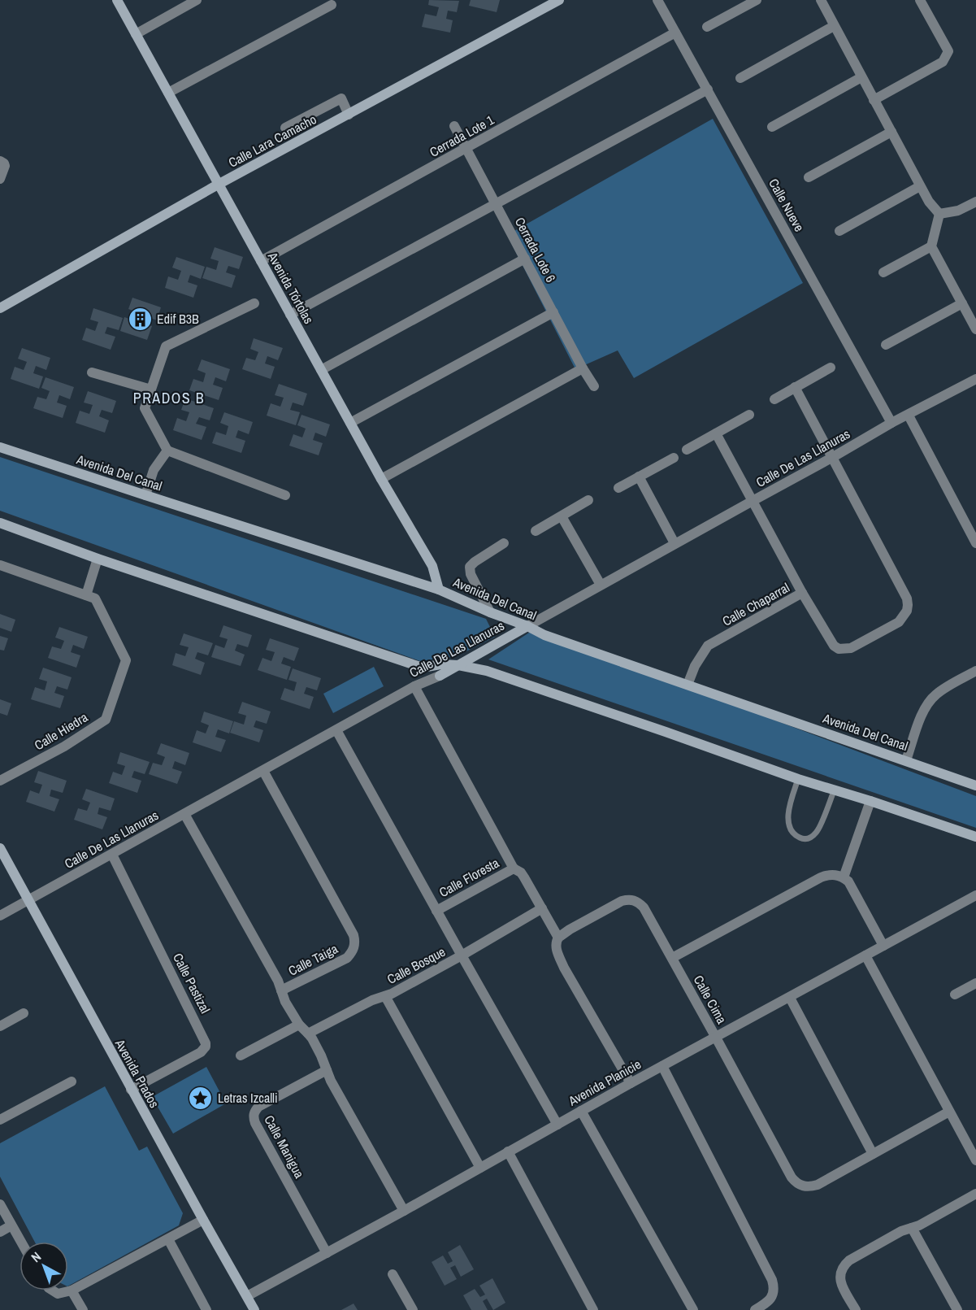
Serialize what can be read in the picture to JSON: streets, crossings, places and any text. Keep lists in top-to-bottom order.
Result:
{
  "streets": {
    "main road": [
      "Calle Lara Camacho",
      "Avenida Tórtolas",
      "Calle De Las Llanuras",
      "Avenida Del Canal",
      "Avenida Prados"
    ],
    "street": [
      "Cerrada Lote 1",
      "Calle Nueve",
      "Cerrada Lote 6",
      "Calle Chaparral",
      "Calle Hiedra",
      "Calle Floresta",
      "Calle Taiga",
      "Calle Bosque",
      "Calle Pastizal",
      "Calle Cima",
      "Avenida Planicie",
      "Calle Manigua"
    ]
  },
  "crossings": [
    ["Cerrada Lote 1", "Calle Nueve"],
    ["Cerrada Lote 1", "Cerrada Lote 6"],
    ["Cerrada Lote 1", "Avenida Tórtolas"],
    ["Calle Lara Camacho", "Avenida Tórtolas"],
    ["Calle Nueve", "Calle De Las Llanuras"],
    ["Avenida Tórtolas", "Avenida Del Canal"],
    ["Calle De Las Llanuras", "Avenida Del Canal"],
    ["Calle De Las Llanuras", "Calle Chaparral"],
    ["Calle De Las Llanuras", "Calle Floresta"],
    ["Calle De Las Llanuras", "Calle Taiga"],
    ["Calle De Las Llanuras", "Calle Pastizal"],
    ["Calle De Las Llanuras", "Avenida Prados"],
    ["Avenida Del Canal", "Calle Chaparral"],
    ["Calle Bosque", "Avenida Planicie"],
    ["Calle Pastizal", "Avenida Prados"],
    ["Calle Cima", "Avenida Planicie"],
    ["Avenida Prados", "Avenida Planicie"],
    ["Avenida Planicie", "Calle Manigua"]
  ],
  "districts": ["PRADOS B"],
  "places": {
    "building": ["Edif B3B"],
    "place": ["Letras Izcalli"]
  },
  "north": "top left"
}
